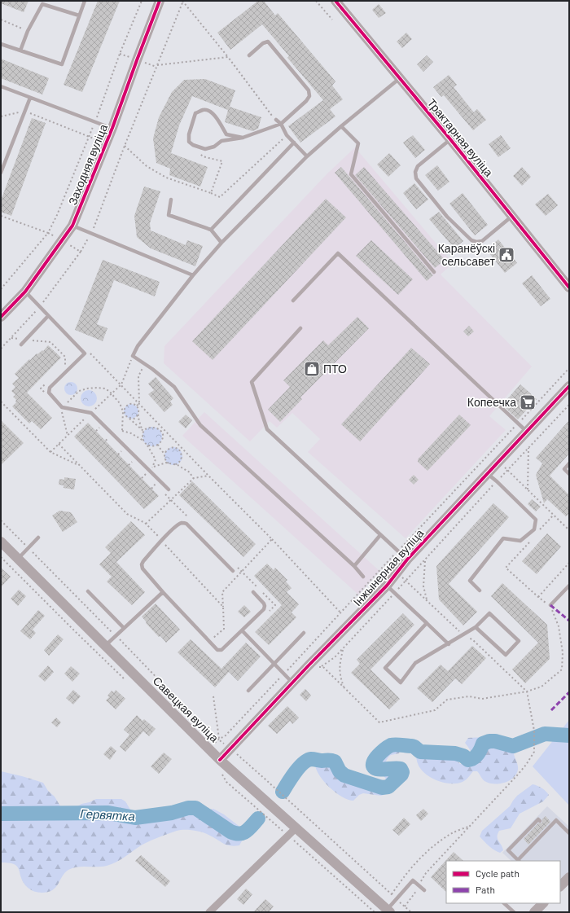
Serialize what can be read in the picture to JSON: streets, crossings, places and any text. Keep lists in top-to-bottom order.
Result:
{
  "streets": {
    "street": [
      "Трактарная вуліца",
      "Заходняя вуліца",
      "Інжынерная вуліца",
      "Савецкая вуліца"
    ]
  },
  "crossings": [
    ["Інжынерная вуліца", "Савецкая вуліца"]
  ],
  "water": ["Гервятка"],
  "places": {
    "public building": ["Каранёўскі сельсавет"],
    "shop": ["ПТО"],
    "supermarket": ["Копеечка"]
  },
  "legend": ["Cycle path", "Path"]
}
